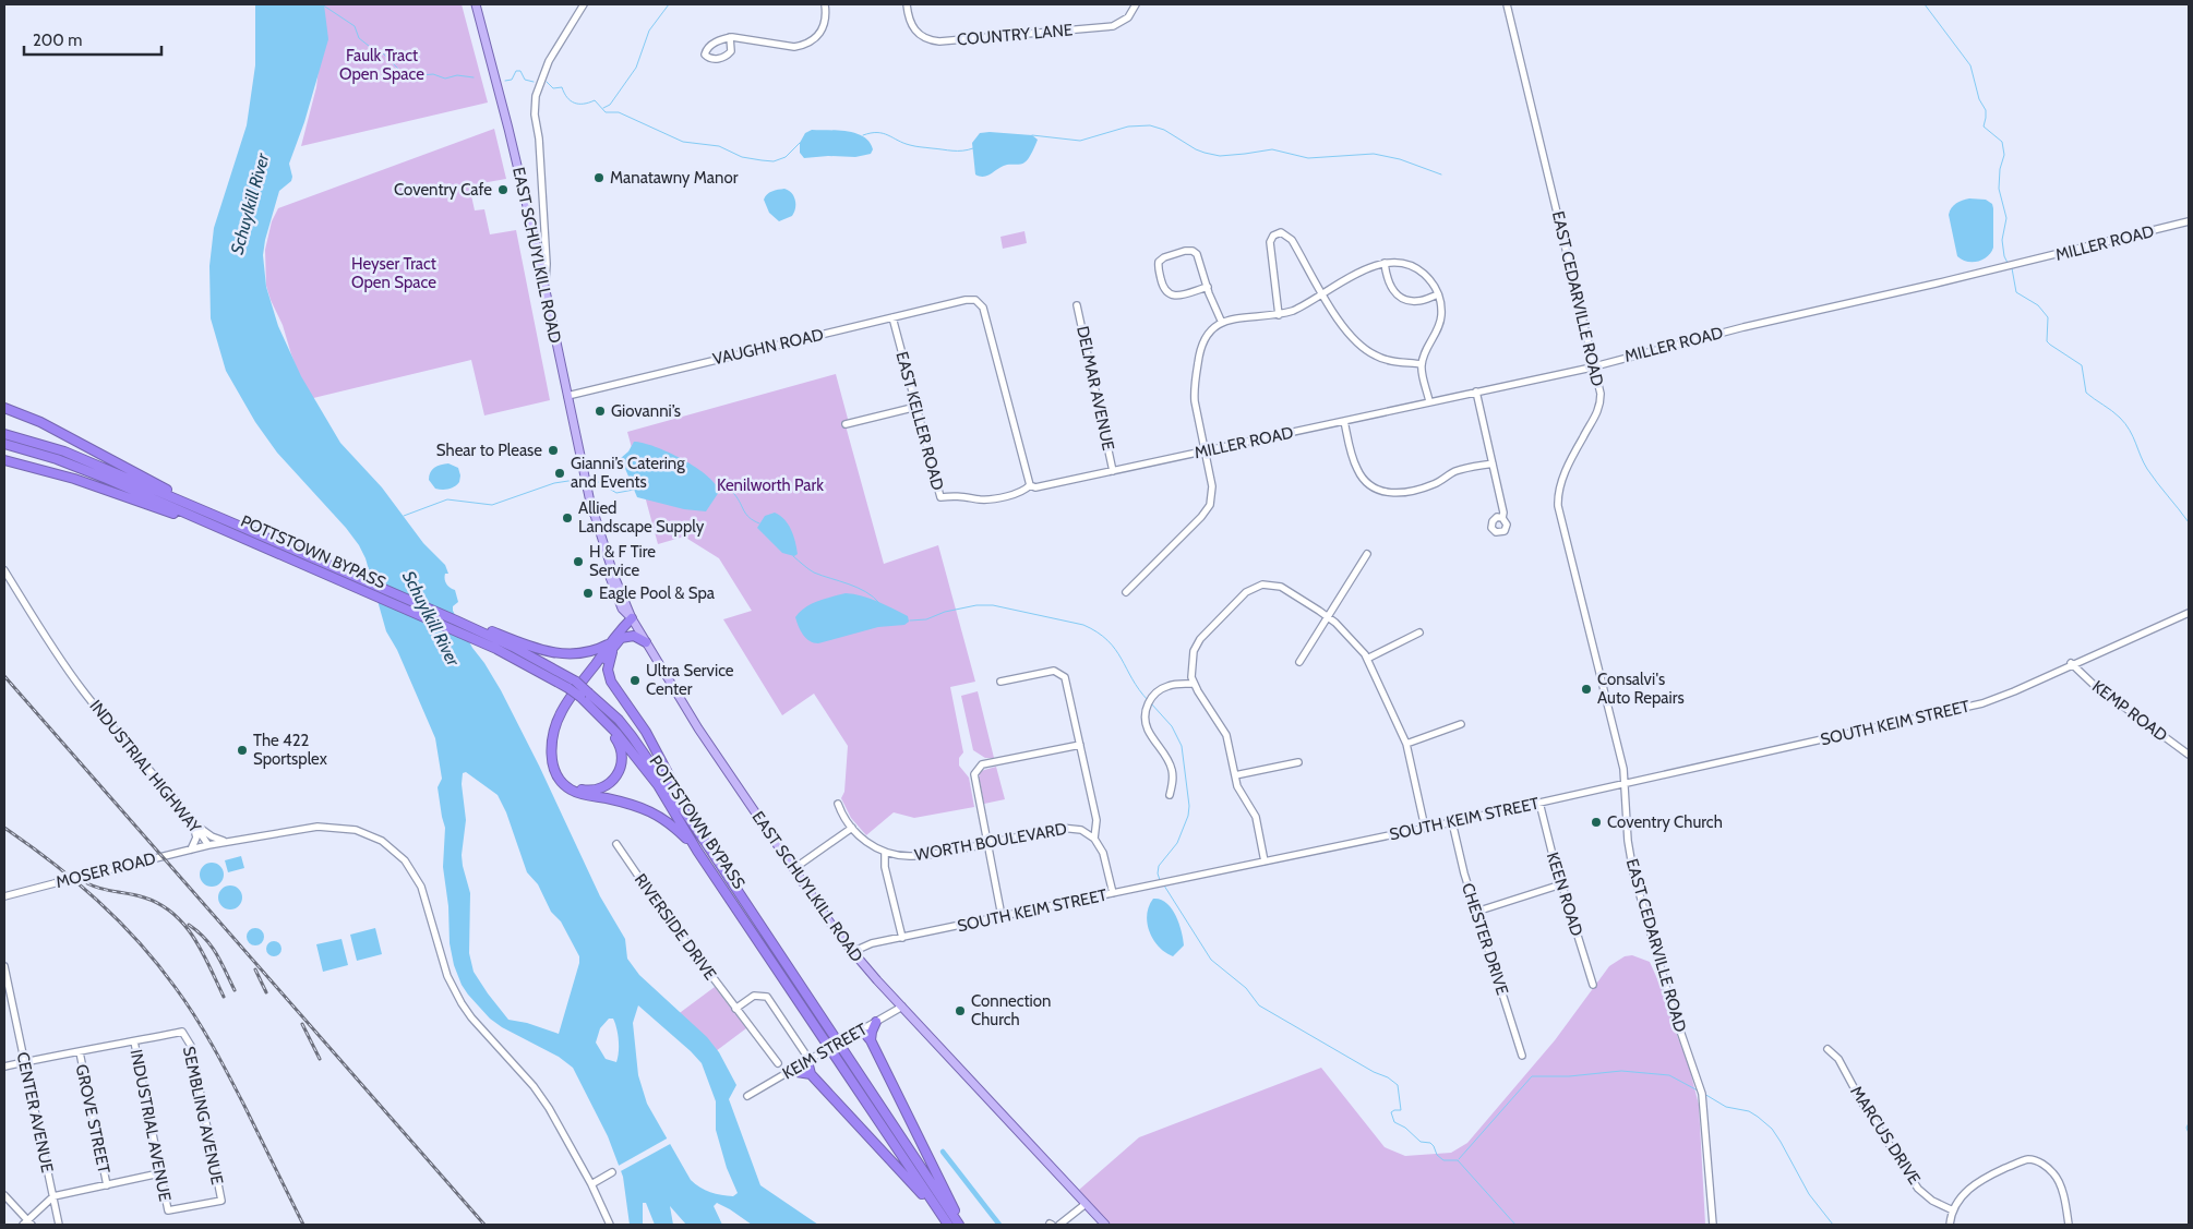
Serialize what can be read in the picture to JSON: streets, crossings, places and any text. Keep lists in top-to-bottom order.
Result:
{
  "streets": {
    "highway": ["POTTSTOWN BYPASS"],
    "main road": ["EAST SCHUYLKILL ROAD"],
    "street": [
      "COUNTRY LANE",
      "MILLER ROAD",
      "EAST CEDARVILLE ROAD",
      "VAUGHN ROAD",
      "DELMAR AVENUE",
      "EAST KELLER ROAD",
      "KEMP ROAD",
      "SOUTH KEIM STREET",
      "INDUSTRIAL HIGHWAY",
      "WORTH BOULEVARD",
      "MOSER ROAD",
      "KEEN ROAD",
      "RIVERSIDE DRIVE",
      "CHESTER DRIVE",
      "KEIM STREET",
      "CENTER AVENUE",
      "SEMBLING AVENUE",
      "GROVE STREET",
      "INDUSTRIAL AVENUE",
      "MARCUS DRIVE"
    ]
  },
  "crossings": [
    ["MILLER ROAD", "EAST CEDARVILLE ROAD"],
    ["MILLER ROAD", "VAUGHN ROAD"],
    ["MILLER ROAD", "DELMAR AVENUE"],
    ["MILLER ROAD", "EAST KELLER ROAD"],
    ["EAST SCHUYLKILL ROAD", "VAUGHN ROAD"],
    ["EAST SCHUYLKILL ROAD", "SOUTH KEIM STREET"],
    ["EAST SCHUYLKILL ROAD", "KEIM STREET"],
    ["EAST CEDARVILLE ROAD", "SOUTH KEIM STREET"],
    ["VAUGHN ROAD", "EAST KELLER ROAD"],
    ["KEMP ROAD", "SOUTH KEIM STREET"],
    ["SOUTH KEIM STREET", "KEEN ROAD"],
    ["SOUTH KEIM STREET", "CHESTER DRIVE"],
    ["INDUSTRIAL HIGHWAY", "MOSER ROAD"],
    ["SEMBLING AVENUE", "INDUSTRIAL AVENUE"]
  ],
  "water": ["Schuylkill River"],
  "parks": ["Faulk Tract Open Space", "Heyser Tract Open Space", "Kenilworth Park"],
  "places": [
    "Manatawny Manor",
    "Coventry Cafe",
    "Giovanni’s",
    "Shear to Please",
    "Gianni’s Catering and Events",
    "Allied Landscape Supply",
    "H & F Tire Service",
    "Eagle Pool & Spa",
    "Ultra Service Center",
    "Consalvi's Auto Repairs",
    "The 422 Sportsplex",
    "Coventry Church",
    "Connection Church"
  ],
  "scale_bar": "200 m"
}
